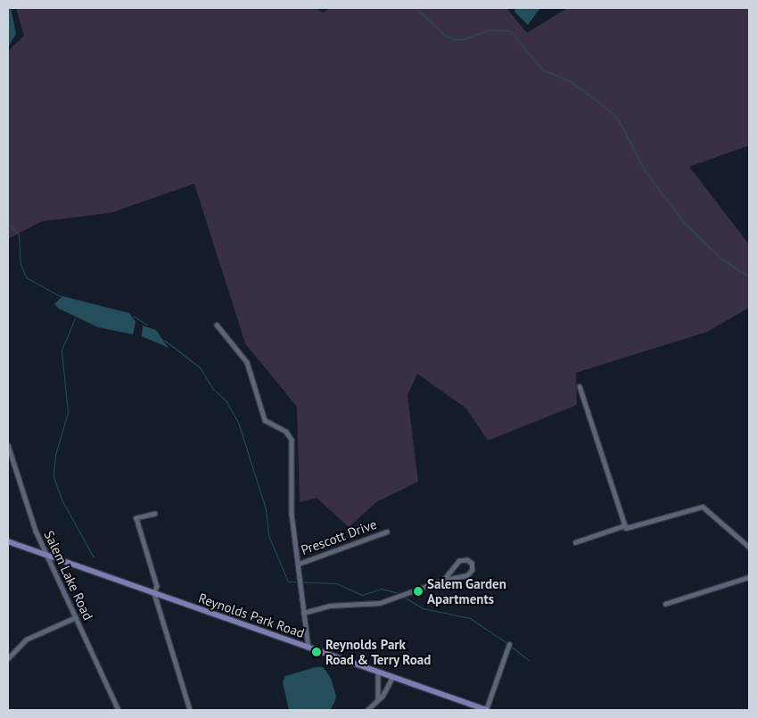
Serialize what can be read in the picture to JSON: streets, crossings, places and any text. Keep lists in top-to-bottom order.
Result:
{
  "streets": {
    "main road": ["Reynolds Park Road"],
    "street": ["Prescott Drive", "Salem Lake Road"]
  },
  "crossings": [
    ["Salem Lake Road", "Reynolds Park Road"]
  ],
  "places": ["Salem Garden Apartments", "Reynolds Park Road & Terry Road"]
}
